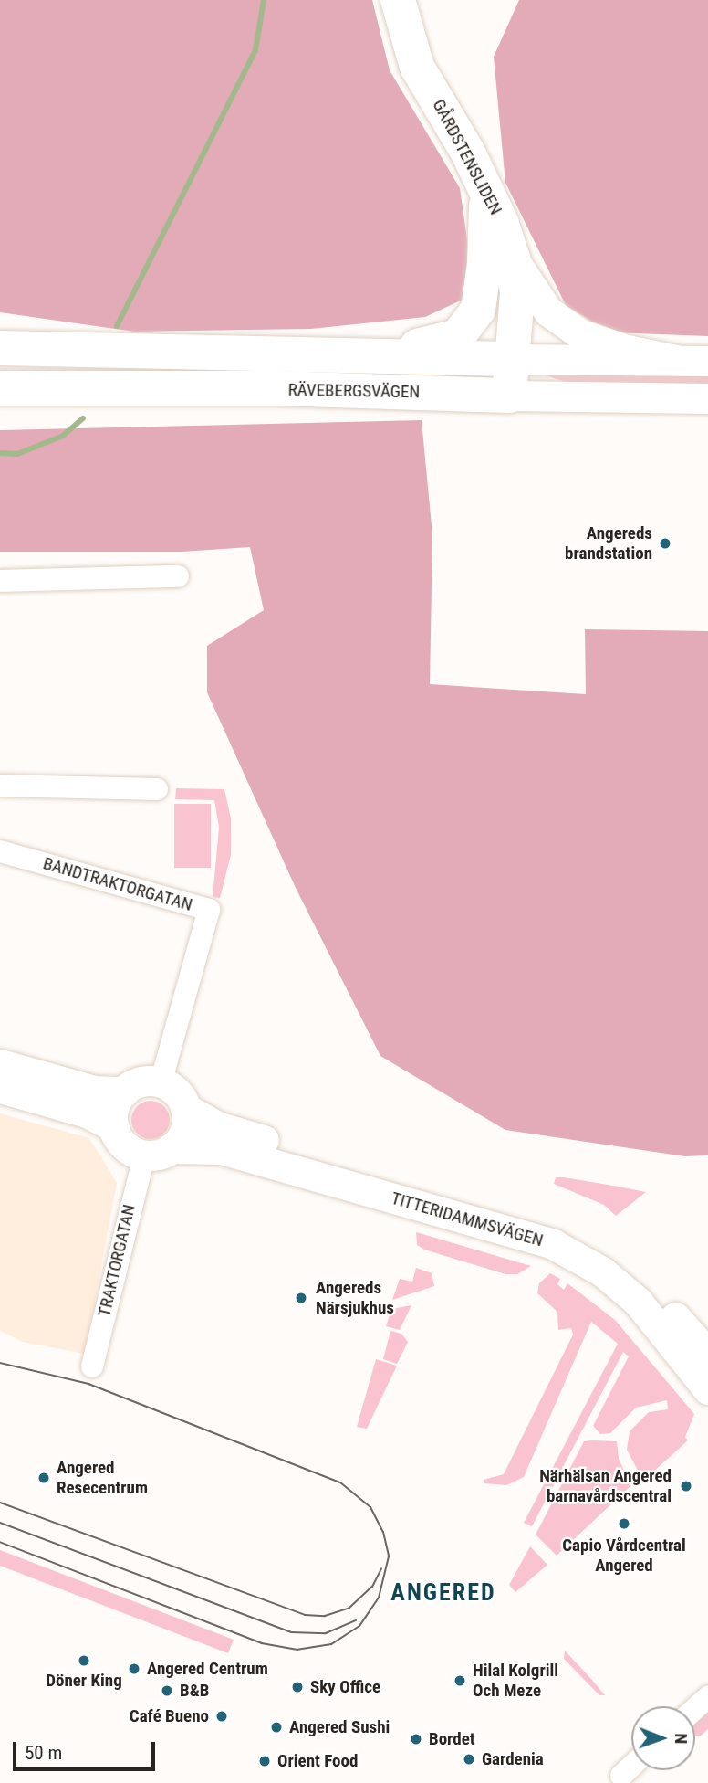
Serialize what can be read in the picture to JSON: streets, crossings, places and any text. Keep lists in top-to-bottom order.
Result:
{
  "streets": {
    "highway": ["GÅRDSTENSLIDEN", "RÄVEBERGSVÄGEN"],
    "street": ["BANDTRAKTORGATAN", "TITTERIDAMMSVÄGEN", "TRAKTORGATAN"]
  },
  "crossings": [
    ["GÅRDSTENSLIDEN", "RÄVEBERGSVÄGEN"],
    ["BANDTRAKTORGATAN", "TITTERIDAMMSVÄGEN"],
    ["BANDTRAKTORGATAN", "TRAKTORGATAN"],
    ["TITTERIDAMMSVÄGEN", "TRAKTORGATAN"]
  ],
  "districts": ["ANGERED"],
  "places": [
    "Angereds brandstation",
    "Angereds Närsjukhus",
    "Angered Resecentrum",
    "Närhälsan Angered barnavårdscentral",
    "Capio Vårdcentral Angered",
    "Döner King",
    "Angered Centrum",
    "Hilal Kolgrill Och Meze",
    "Sky Office",
    "B&B",
    "Café Bueno",
    "Angered Sushi",
    "Bordet",
    "Gardenia",
    "Orient Food"
  ],
  "scale_bar": "50 m",
  "north": "right"
}
